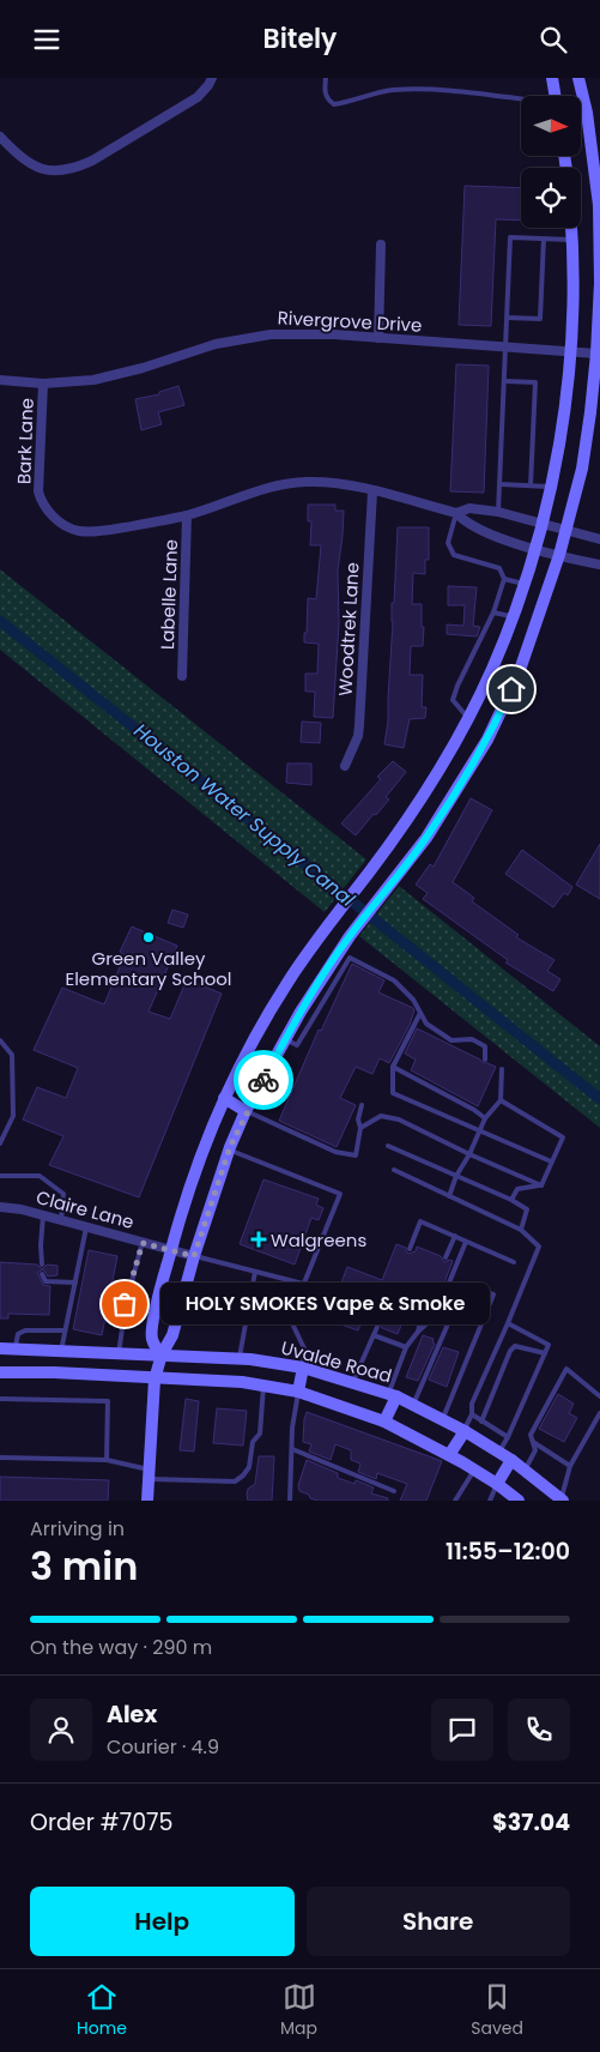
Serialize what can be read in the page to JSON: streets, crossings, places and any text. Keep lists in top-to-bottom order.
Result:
{
  "streets": {
    "main road": ["Uvalde Road"],
    "street": [
      "Rivergrove Drive",
      "Bark Lane",
      "Labelle Lane",
      "Woodtrek Lane",
      "Claire Lane"
    ]
  },
  "crossings": [
    ["Rivergrove Drive", "Bark Lane"],
    ["Bark Lane", "Labelle Lane"]
  ],
  "water": ["Houston Water Supply Canal"],
  "places": {
    "other": ["Green Valley Elementary School", "HOLY SMOKES Vape & Smoke"],
    "health": ["Walgreens"]
  },
  "north": "right",
  "page": {
    "header": "Bitely",
    "bubble": "HOLY SMOKES Vape & Smoke",
    "heading": ["3 min", "Arriving in", "11:55–12:00"],
    "panel": [
      "Alex",
      "Courier · 4.9",
      "Order #7075",
      "$37.04"
    ],
    "bar": "On the way · 290 m",
    "buttons": ["Help", "Share"],
    "tabs": ["Home", "Map", "Saved"]
  }
}
